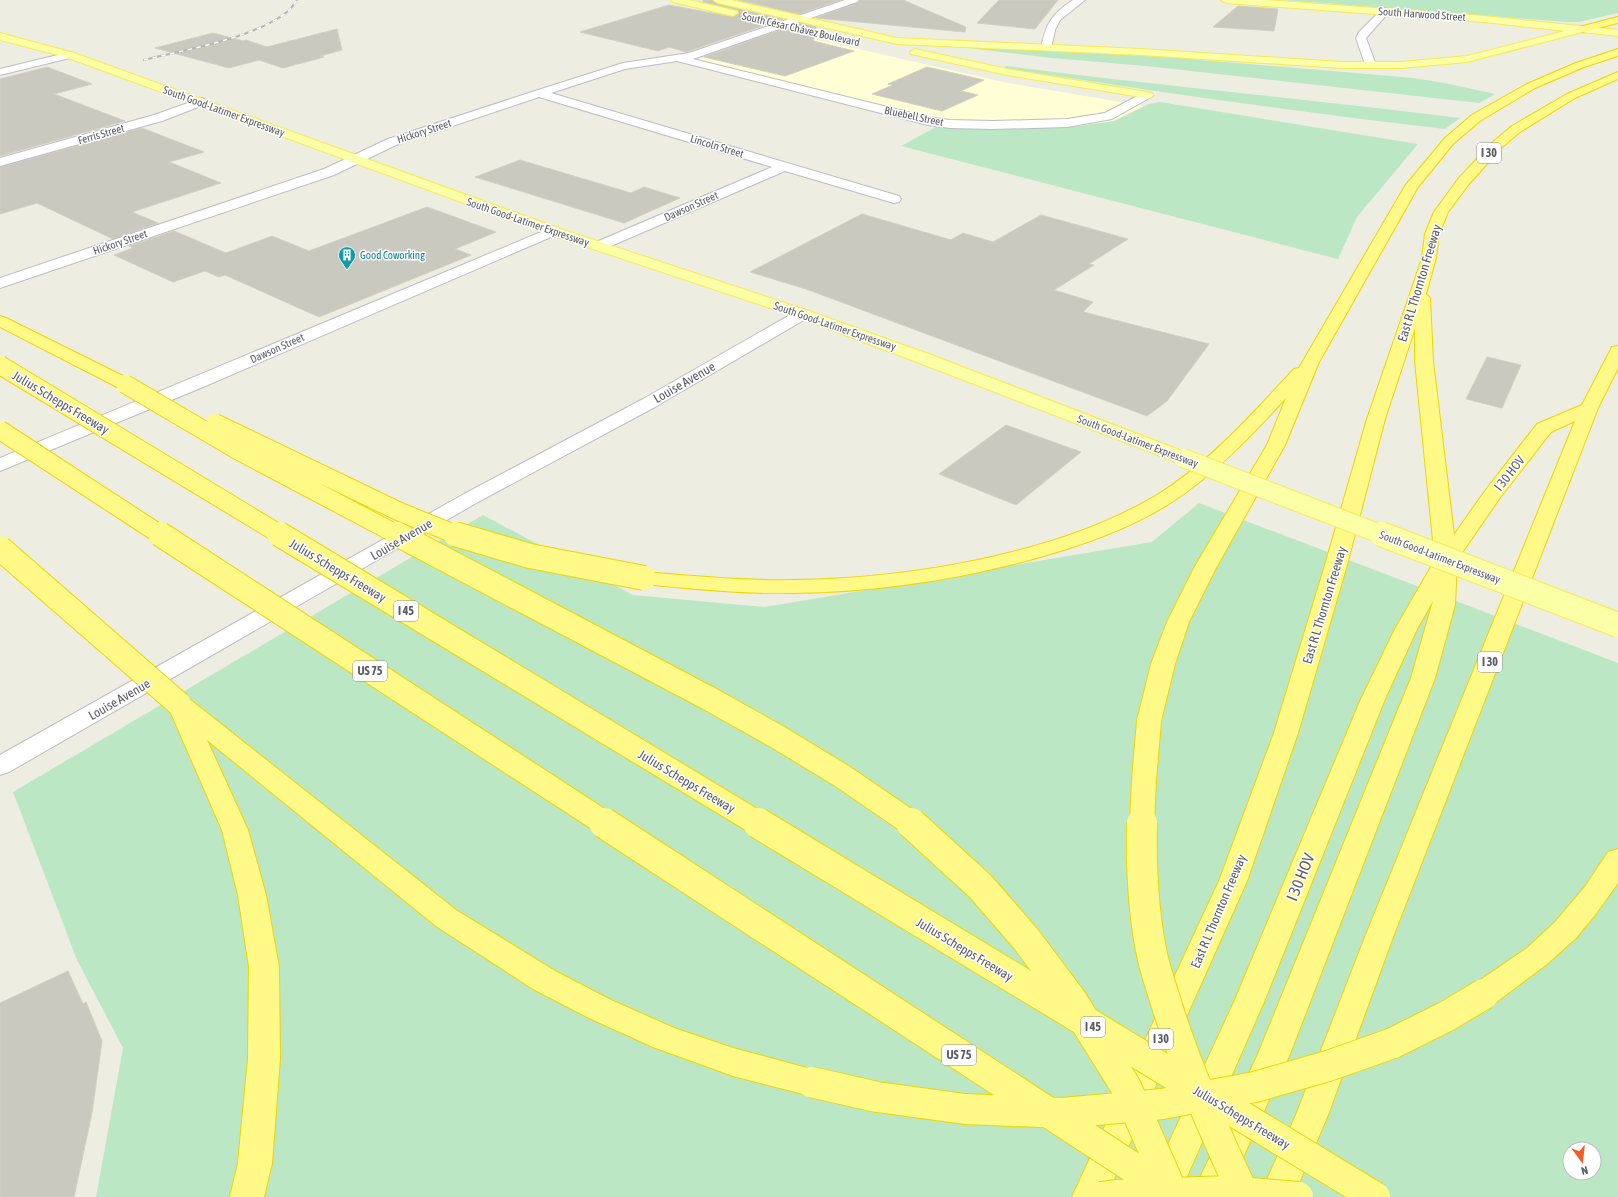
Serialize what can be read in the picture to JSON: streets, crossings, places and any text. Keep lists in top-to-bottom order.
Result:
{
  "streets": {
    "highway": [
      "I 30",
      "East R L Thornton Freeway",
      "Julius Schepps Freeway",
      "I 30 HOV",
      "I 45",
      "US 75"
    ],
    "main road": ["South Harwood Street", "South César Chávez Boulevard", "South Good-Latimer Expressway"],
    "street": [
      "Bluebell Street",
      "Hickory Street",
      "Ferris Street",
      "Lincoln Street",
      "Dawson Street",
      "Louise Avenue"
    ]
  },
  "crossings": [
    ["South Harwood Street", "South César Chávez Boulevard"],
    ["South César Chávez Boulevard", "Bluebell Street"],
    ["South César Chávez Boulevard", "Hickory Street"],
    ["South Good-Latimer Expressway", "Hickory Street"],
    ["South Good-Latimer Expressway", "Ferris Street"],
    ["South Good-Latimer Expressway", "Dawson Street"],
    ["South Good-Latimer Expressway", "Louise Avenue"],
    ["Bluebell Street", "Hickory Street"],
    ["Hickory Street", "Lincoln Street"],
    ["Lincoln Street", "Dawson Street"],
    ["I 30", "I 30 HOV"]
  ],
  "places": {
    "building": ["Good Coworking"]
  },
  "north": "bottom"
}
